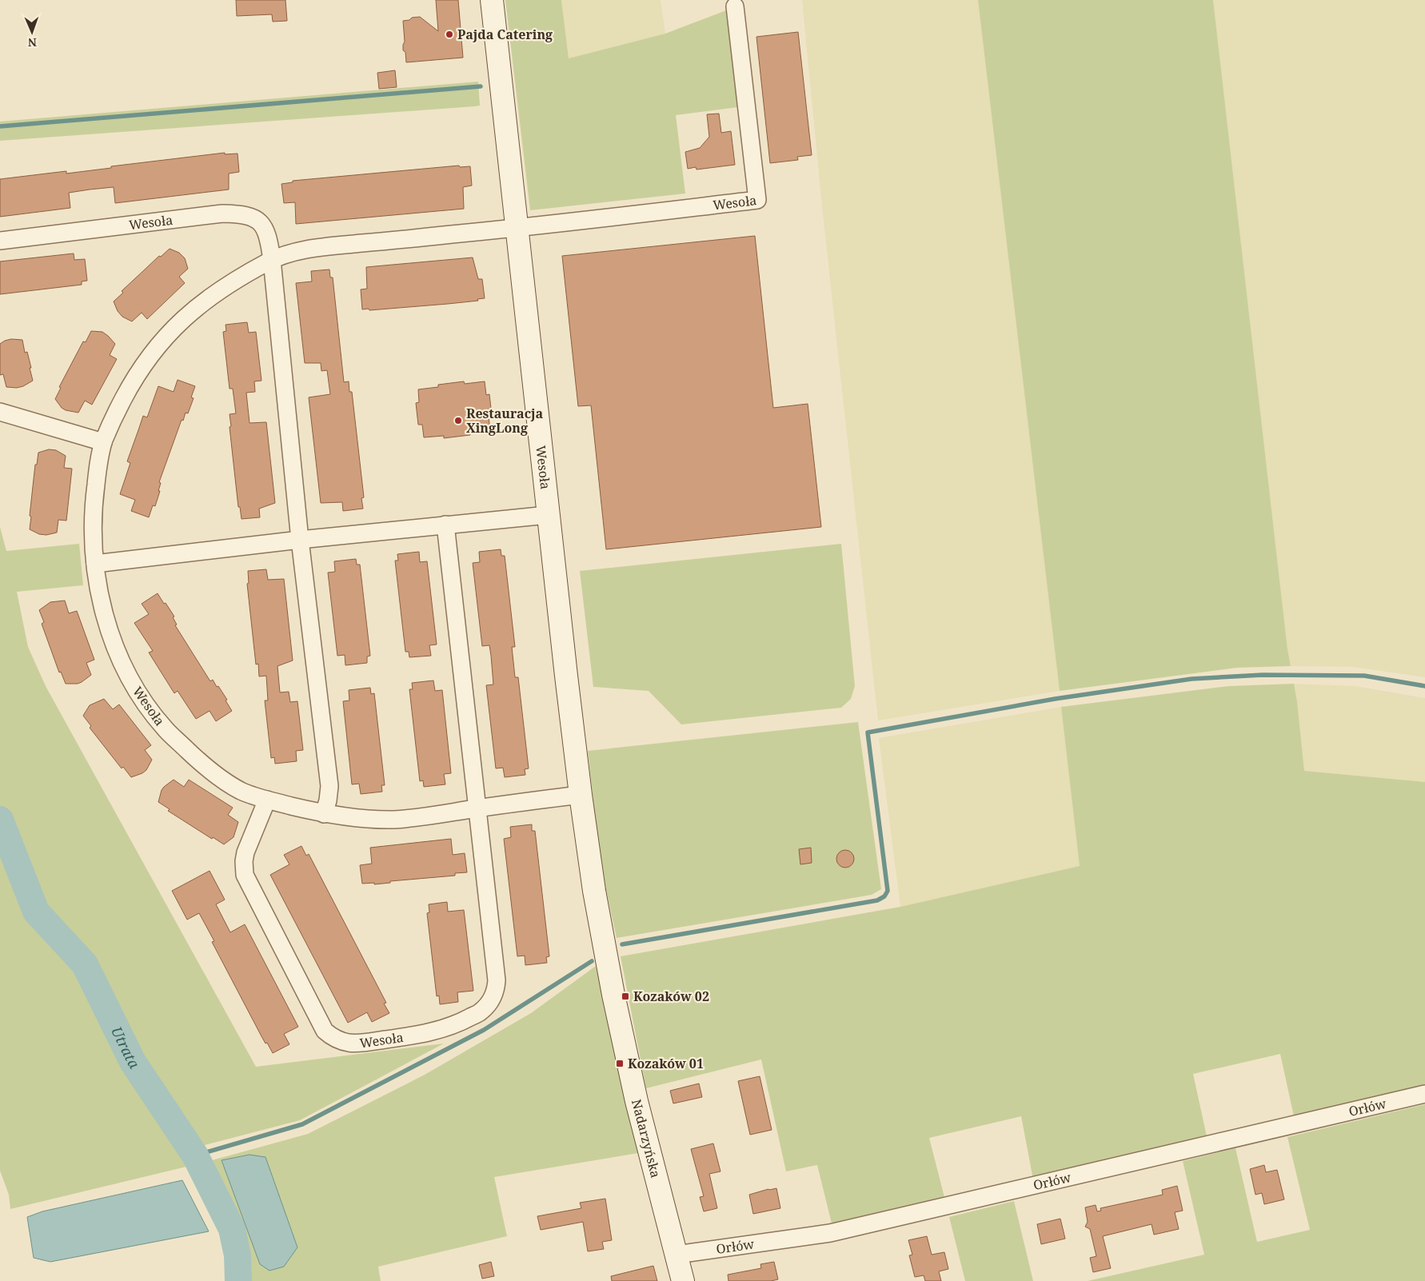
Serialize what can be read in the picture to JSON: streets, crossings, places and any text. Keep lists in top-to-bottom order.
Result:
{
  "streets": {
    "street": ["Wesoła", "Orłów", "Nadarzyńska"]
  },
  "crossings": [
    ["Wesoła", "Nadarzyńska"],
    ["Orłów", "Nadarzyńska"]
  ],
  "water": ["Utrata"],
  "places": {
    "other": ["Pajda Catering", "Restauracja XingLong"],
    "transit": ["Kozaków 02", "Kozaków 01"]
  },
  "north": "bottom"
}
